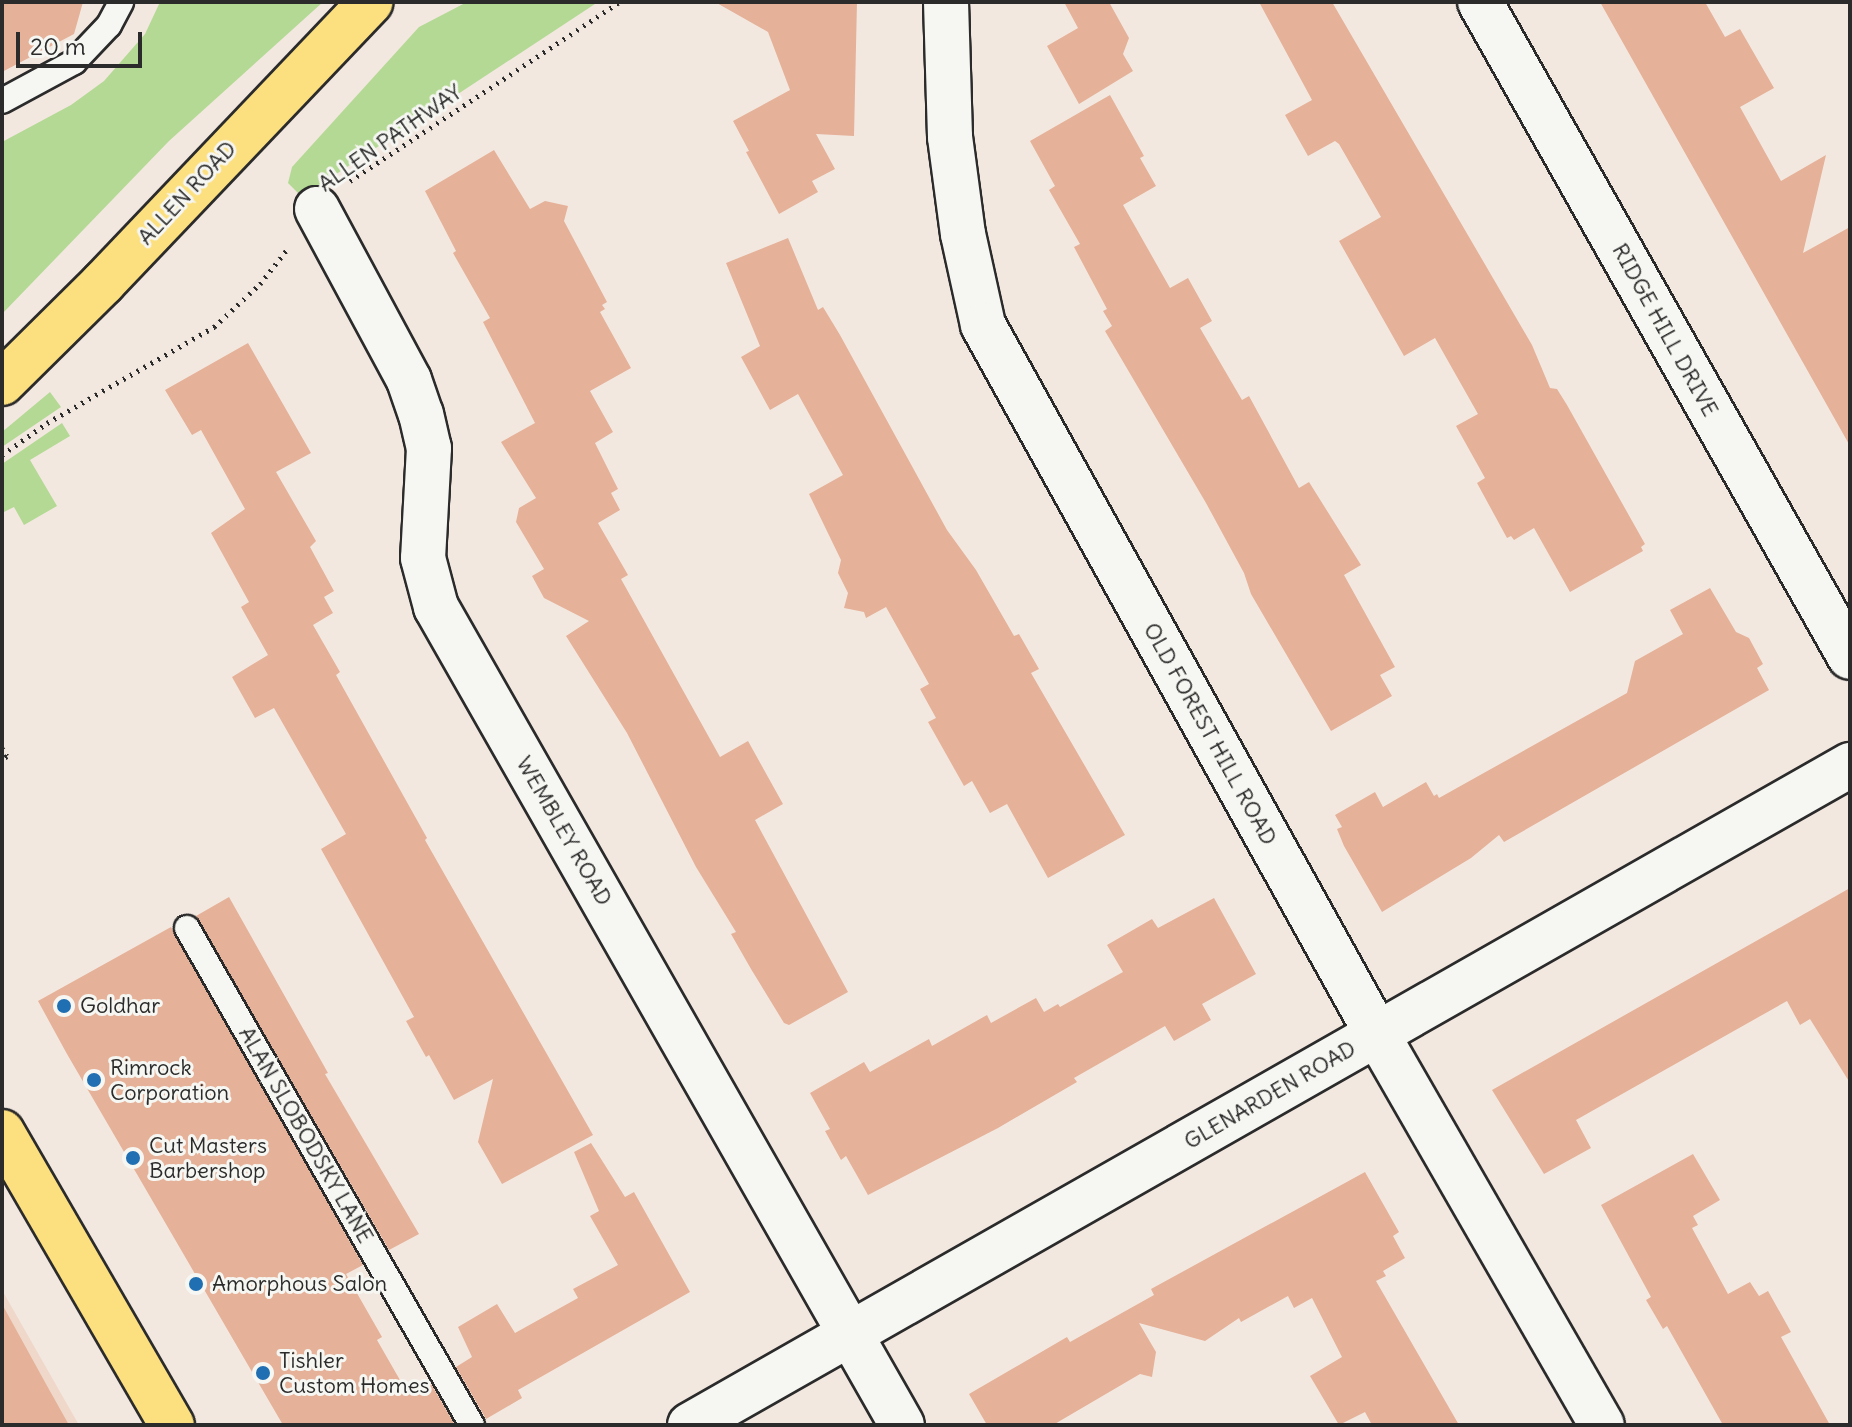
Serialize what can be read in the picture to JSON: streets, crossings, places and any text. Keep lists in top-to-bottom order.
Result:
{
  "streets": {
    "main road": ["ALLEN ROAD"],
    "street": [
      "RIDGE HILL DRIVE",
      "OLD FOREST HILL ROAD",
      "WEMBLEY ROAD",
      "GLENARDEN ROAD"
    ],
    "lane": ["ALAN SLOBODSKY LANE"],
    "path": ["ALLEN PATHWAY"]
  },
  "crossings": [
    ["ALLEN PATHWAY", "WEMBLEY ROAD"],
    ["OLD FOREST HILL ROAD", "GLENARDEN ROAD"],
    ["WEMBLEY ROAD", "GLENARDEN ROAD"]
  ],
  "places": [
    "Goldhar",
    "Rimrock Corporation",
    "Cut Masters Barbershop",
    "Amorphous Salon",
    "Tishler Custom Homes"
  ],
  "scale_bar": "20 m"
}
